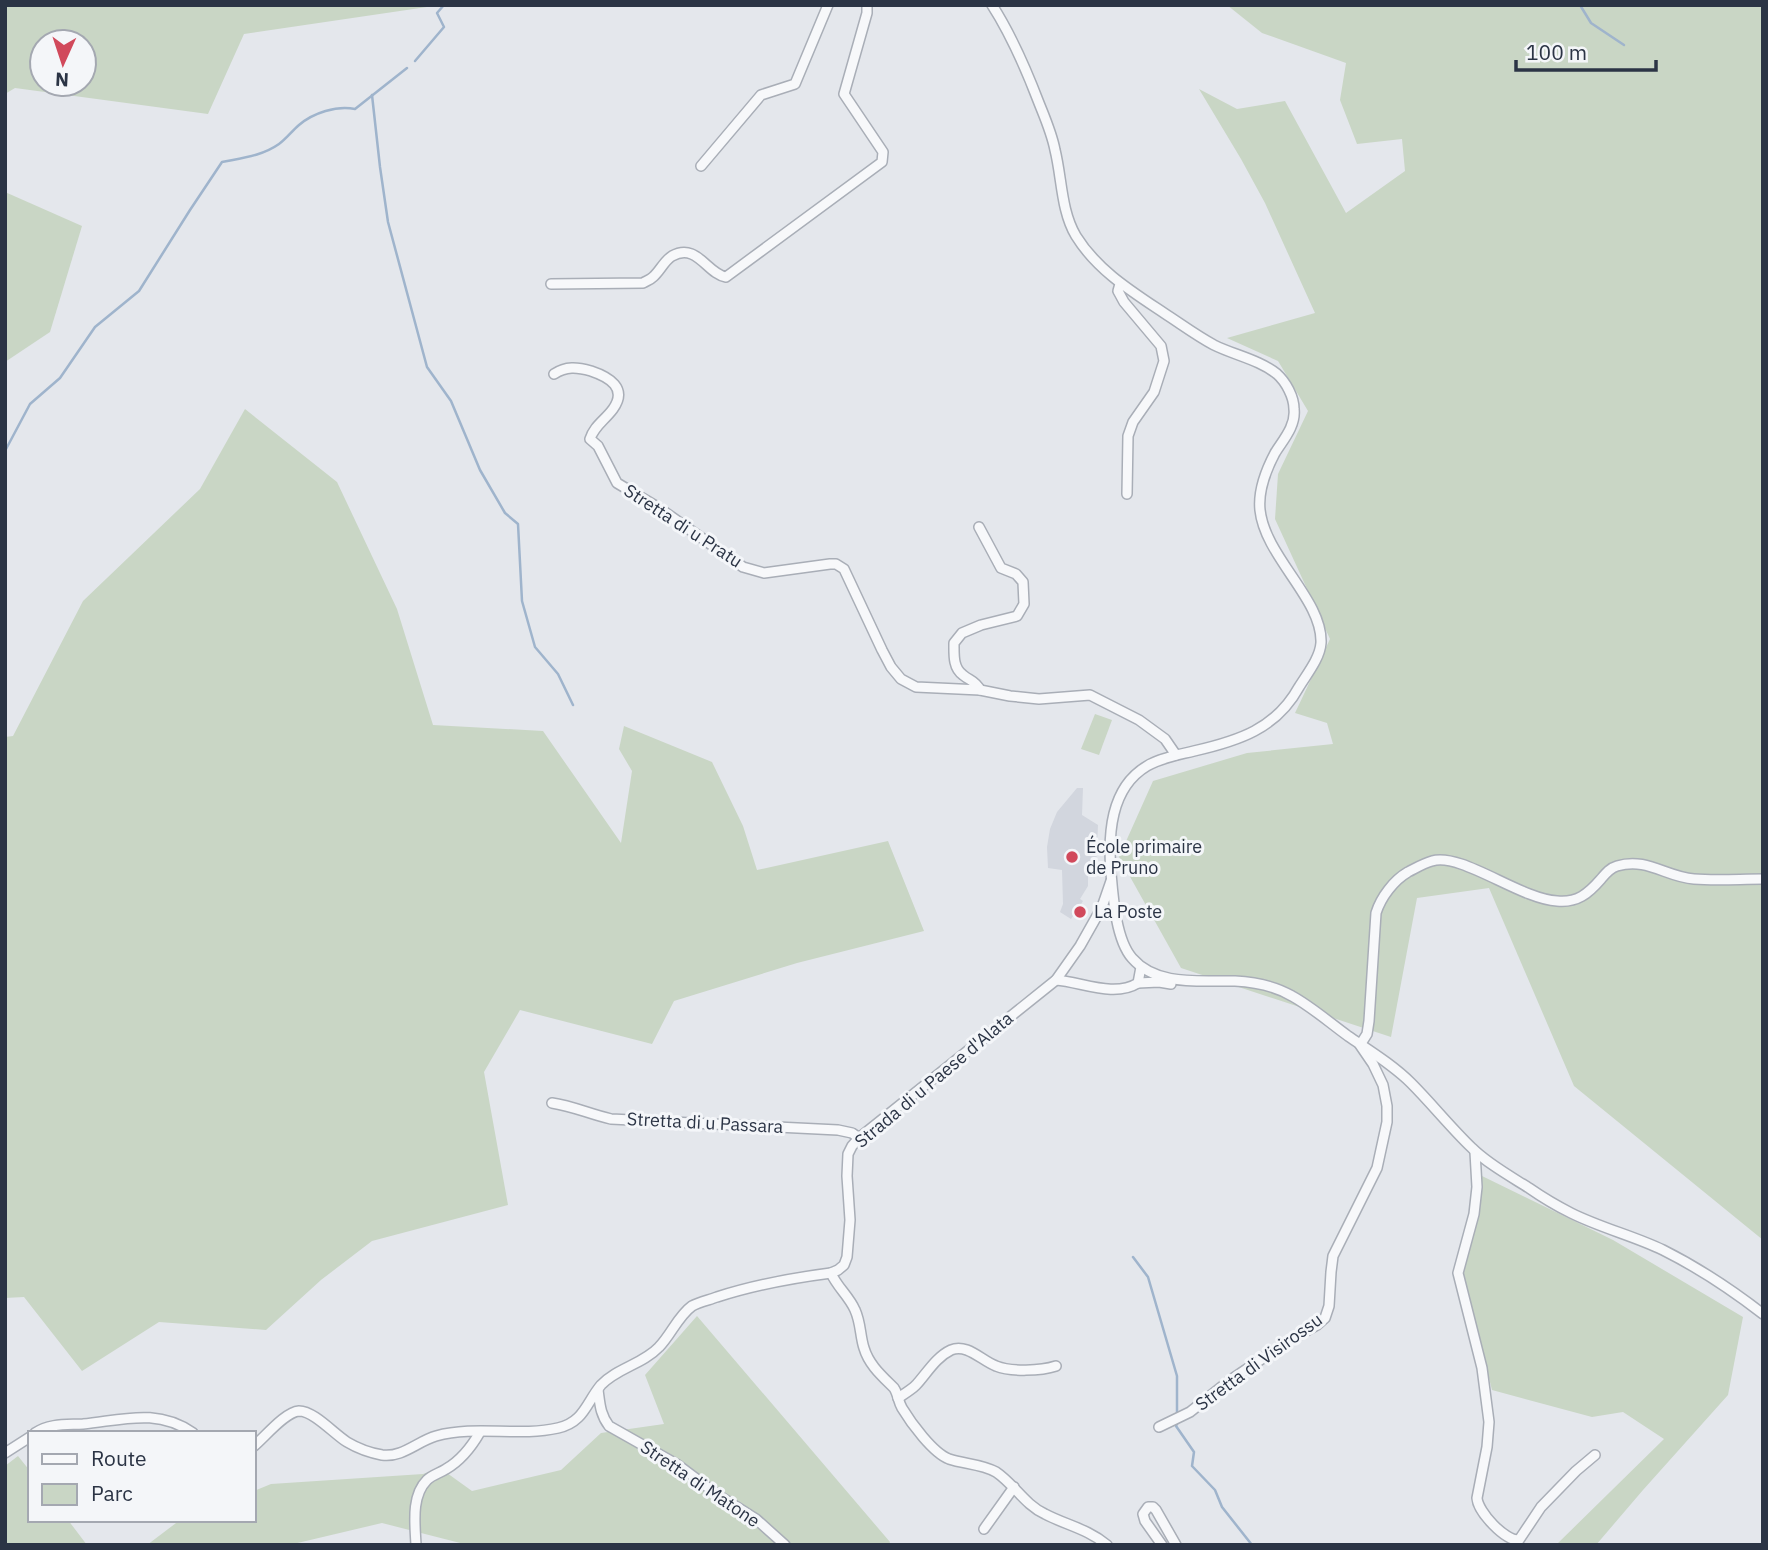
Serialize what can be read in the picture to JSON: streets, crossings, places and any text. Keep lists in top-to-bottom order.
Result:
{
  "streets": {
    "street": [
      "Stretta di u Pratu",
      "Strada di u Paese d'Alata",
      "Stretta di u Passara",
      "Stretta di Visirossu",
      "Stretta di Matone"
    ]
  },
  "crossings": [
    ["Strada di u Paese d'Alata", "Stretta di u Passara"]
  ],
  "places": ["École primaire de Pruno", "La Poste"],
  "legend": ["Route", "Parc"],
  "scale_bar": "100 m",
  "north": "bottom"
}
